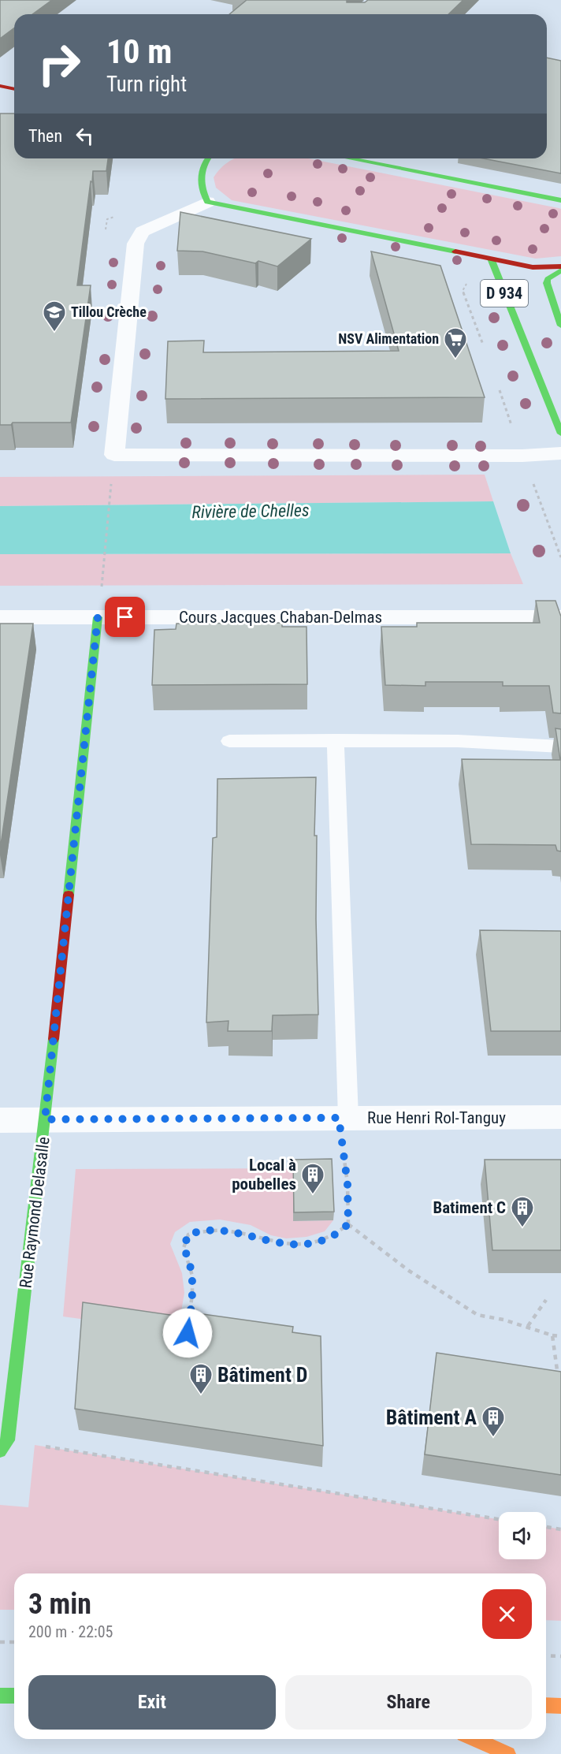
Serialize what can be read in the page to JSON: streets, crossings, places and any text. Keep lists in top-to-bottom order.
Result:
{
  "streets": {
    "main road": ["D 934", "Rue Raymond Delasalle"],
    "street": ["Cours Jacques Chaban-Delmas", "Rue Henri Rol-Tanguy"]
  },
  "crossings": [
    ["Cours Jacques Chaban-Delmas", "Rue Raymond Delasalle"],
    ["Rue Henri Rol-Tanguy", "Rue Raymond Delasalle"]
  ],
  "water": ["Rivière de Chelles"],
  "places": {
    "school or university": ["Tillou Crèche"],
    "supermarket": ["NSV Alimentation"],
    "building": [
      "Local à poubelles",
      "Batiment C",
      "Bâtiment D",
      "Bâtiment A"
    ]
  },
  "page": {
    "turn": ["10 m", "Turn right"],
    "then": "Then",
    "heading": ["3 min", "200 m · 22:05"],
    "buttons": ["Exit", "Share"]
  }
}
